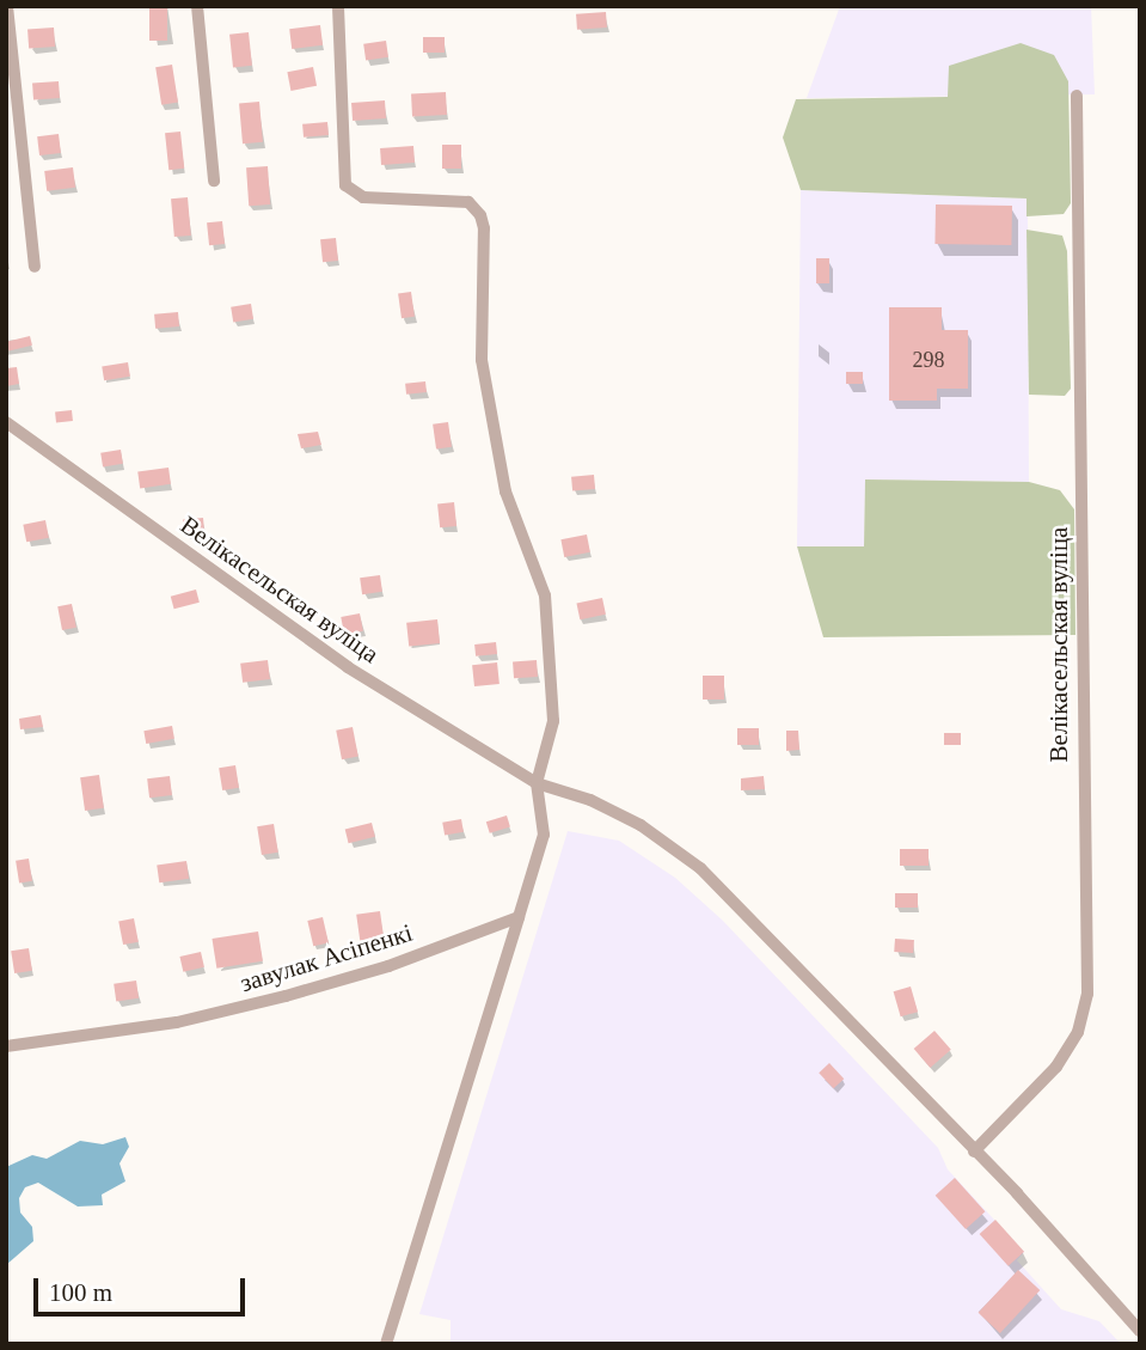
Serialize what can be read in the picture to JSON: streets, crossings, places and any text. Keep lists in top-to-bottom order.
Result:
{
  "streets": {
    "street": ["Велікасельская вуліца", "завулак Асіпенкі"]
  },
  "house_numbers": ["298"],
  "scale_bar": "100 m"
}
